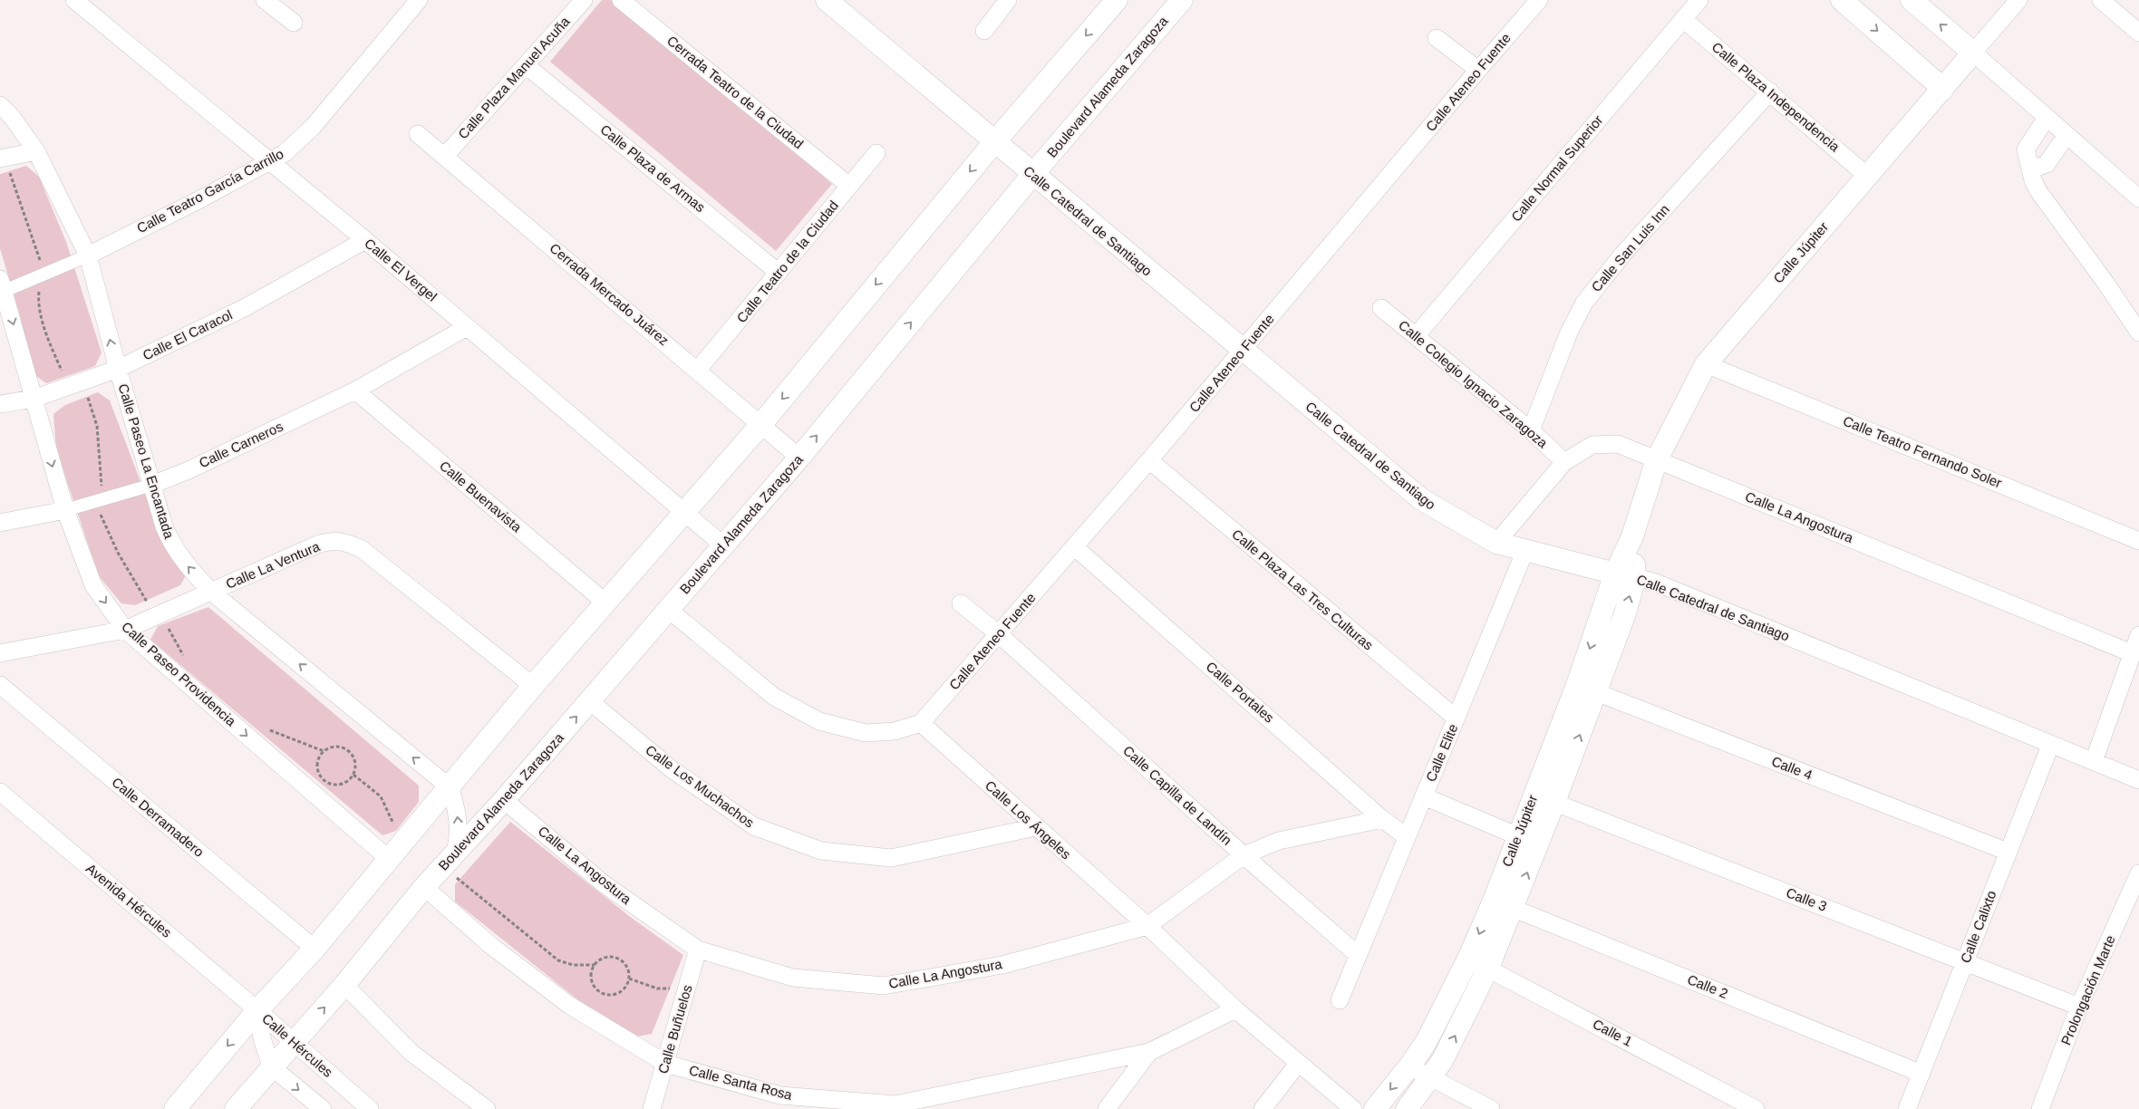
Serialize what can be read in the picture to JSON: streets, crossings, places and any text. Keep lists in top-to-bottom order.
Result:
{
  "streets": {
    "street": [
      "Calle Plaza Manuel Acuña",
      "Calle Ateneo Fuente",
      "Boulevard Alameda Zaragoza",
      "Cerrada Teatro de la Ciudad",
      "Calle Plaza Independencia",
      "Calle Plaza de Armas",
      "Calle Normal Superior",
      "Calle Teatro García Carrillo",
      "Calle Catedral de Santiago",
      "Calle San Luis Inn",
      "Calle Júpiter",
      "Calle Teatro de la Ciudad",
      "Calle El Vergel",
      "Cerrada Mercado Juárez",
      "Calle El Caracol",
      "Calle Colegio Ignacio Zaragoza",
      "Calle Carneros",
      "Calle Teatro Fernando Soler",
      "Calle Paseo La Encantada",
      "Calle Buenavista",
      "Calle La Angostura",
      "Calle La Ventura",
      "Calle Plaza Las Tres Culturas",
      "Calle Paseo Providencia",
      "Calle Portales",
      "Calle Elite",
      "Calle 4",
      "Calle Los Muchachos",
      "Calle Capilla de Landín",
      "Calle Derramadero",
      "Calle Los Ángeles",
      "Calle 3",
      "Avenida Hércules",
      "Calle Calixto",
      "Calle 2",
      "Prolongación Marte",
      "Calle Buñuelos",
      "Calle 1",
      "Calle Hércules",
      "Calle Santa Rosa"
    ]
  },
  "crossings": [
    ["Calle Plaza Manuel Acuña", "Calle Plaza de Armas"],
    ["Calle Plaza Manuel Acuña", "Cerrada Mercado Juárez"],
    ["Calle Ateneo Fuente", "Calle Catedral de Santiago"],
    ["Calle Ateneo Fuente", "Calle Plaza Las Tres Culturas"],
    ["Calle Ateneo Fuente", "Calle Portales"],
    ["Calle Ateneo Fuente", "Calle Capilla de Landín"],
    ["Calle Ateneo Fuente", "Calle Los Ángeles"],
    ["Boulevard Alameda Zaragoza", "Calle Catedral de Santiago"],
    ["Boulevard Alameda Zaragoza", "Calle El Vergel"],
    ["Boulevard Alameda Zaragoza", "Cerrada Mercado Juárez"],
    ["Boulevard Alameda Zaragoza", "Calle La Angostura"],
    ["Boulevard Alameda Zaragoza", "Calle Los Muchachos"],
    ["Boulevard Alameda Zaragoza", "Calle Hércules"],
    ["Boulevard Alameda Zaragoza", "Calle Santa Rosa"],
    ["Cerrada Teatro de la Ciudad", "Calle Teatro de la Ciudad"],
    ["Calle Plaza Independencia", "Calle Normal Superior"],
    ["Calle Plaza Independencia", "Calle San Luis Inn"],
    ["Calle Plaza Independencia", "Calle Júpiter"],
    ["Calle Plaza de Armas", "Calle Teatro de la Ciudad"],
    ["Calle Normal Superior", "Calle Colegio Ignacio Zaragoza"],
    ["Calle Teatro García Carrillo", "Calle El Vergel"],
    ["Calle Teatro García Carrillo", "Calle Paseo La Encantada"],
    ["Calle Teatro García Carrillo", "Calle Paseo Providencia"],
    ["Calle Catedral de Santiago", "Calle Júpiter"],
    ["Calle Catedral de Santiago", "Calle La Angostura"],
    ["Calle Catedral de Santiago", "Calle Elite"],
    ["Calle Catedral de Santiago", "Calle Calixto"],
    ["Calle San Luis Inn", "Calle Colegio Ignacio Zaragoza"],
    ["Calle Júpiter", "Calle Teatro Fernando Soler"],
    ["Calle Júpiter", "Calle La Angostura"],
    ["Calle Júpiter", "Calle 4"],
    ["Calle Júpiter", "Calle 3"],
    ["Calle Júpiter", "Calle 2"],
    ["Calle Júpiter", "Calle 1"],
    ["Calle Teatro de la Ciudad", "Cerrada Mercado Juárez"],
    ["Calle El Vergel", "Calle El Caracol"],
    ["Calle El Vergel", "Calle Carneros"],
    ["Calle El Caracol", "Calle Paseo La Encantada"],
    ["Calle El Caracol", "Calle Paseo Providencia"],
    ["Calle Colegio Ignacio Zaragoza", "Calle La Angostura"],
    ["Calle Carneros", "Calle Paseo La Encantada"],
    ["Calle Carneros", "Calle Buenavista"],
    ["Calle Carneros", "Calle Paseo Providencia"],
    ["Calle Paseo La Encantada", "Calle La Ventura"],
    ["Calle La Angostura", "Calle Portales"],
    ["Calle La Angostura", "Calle Capilla de Landín"],
    ["Calle La Angostura", "Calle Los Ángeles"],
    ["Calle La Angostura", "Calle Buñuelos"],
    ["Calle La Ventura", "Calle Paseo Providencia"],
    ["Calle Plaza Las Tres Culturas", "Calle Elite"],
    ["Calle Portales", "Calle Elite"],
    ["Calle Elite", "Calle Capilla de Landín"],
    ["Calle 4", "Calle Calixto"],
    ["Calle Los Muchachos", "Calle Los Ángeles"],
    ["Calle Los Ángeles", "Calle Santa Rosa"],
    ["Calle 3", "Calle Calixto"],
    ["Calle 3", "Prolongación Marte"],
    ["Avenida Hércules", "Calle Hércules"],
    ["Calle Calixto", "Calle 2"],
    ["Calle Buñuelos", "Calle Santa Rosa"]
  ],
  "one_way": ["Calle Paseo La Encantada", "Calle Paseo Providencia"]
}
